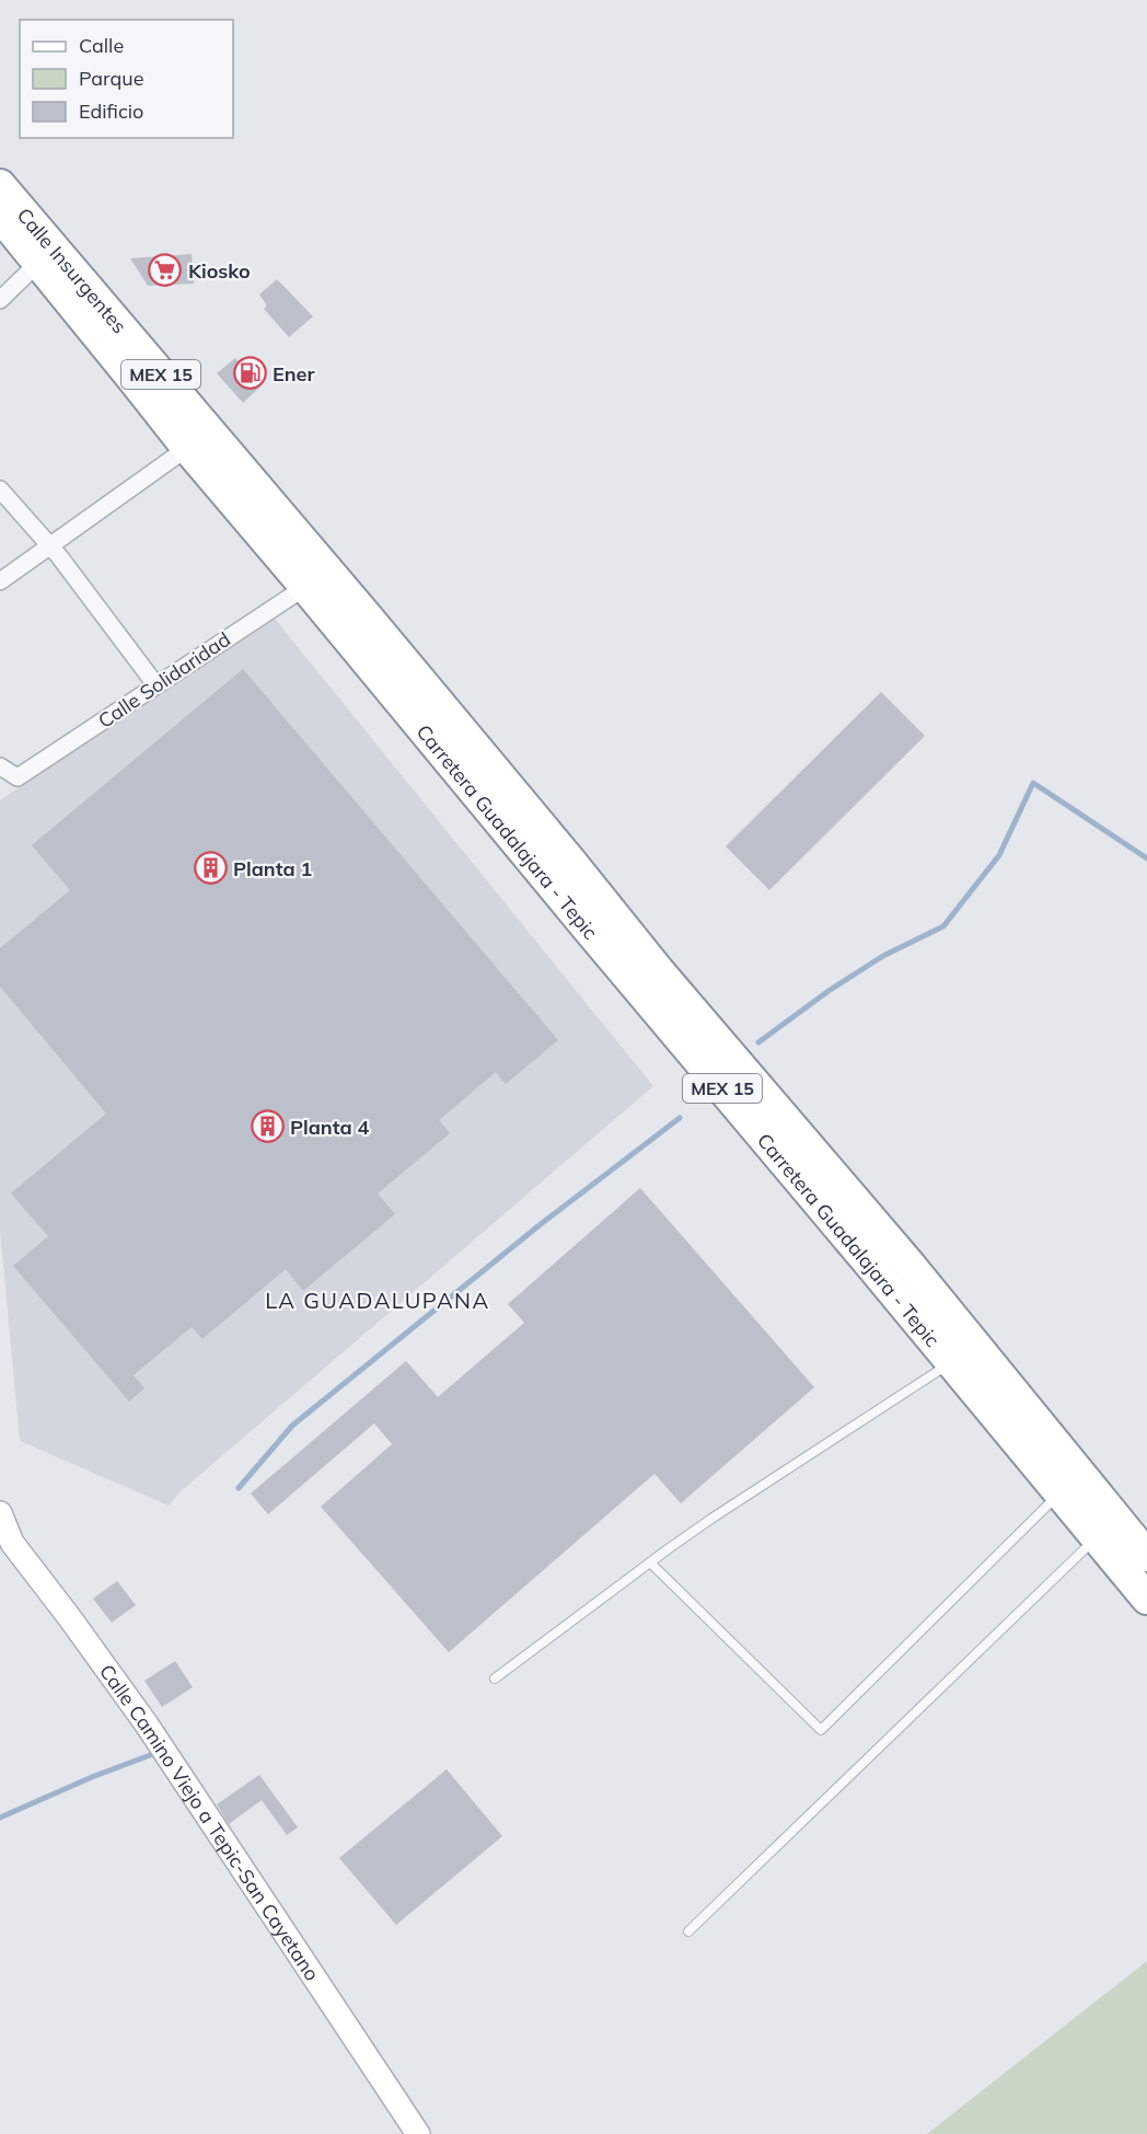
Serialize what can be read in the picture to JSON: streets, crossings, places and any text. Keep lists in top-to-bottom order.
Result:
{
  "streets": {
    "highway": ["Calle Insurgentes", "MEX 15", "Carretera Guadalajara - Tepic"],
    "street": ["Calle Solidaridad", "Calle Camino Viejo a Tepic-San Cayetano"]
  },
  "crossings": [
    ["Calle Insurgentes", "Calle Solidaridad"],
    ["Calle Insurgentes", "Carretera Guadalajara - Tepic"],
    ["Calle Solidaridad", "Carretera Guadalajara - Tepic"]
  ],
  "districts": ["LA GUADALUPANA"],
  "places": {
    "supermarket": ["Kiosko"],
    "fuel station": ["Ener"],
    "building": ["Planta 1", "Planta 4"]
  },
  "legend": ["Calle", "Parque", "Edificio"]
}
